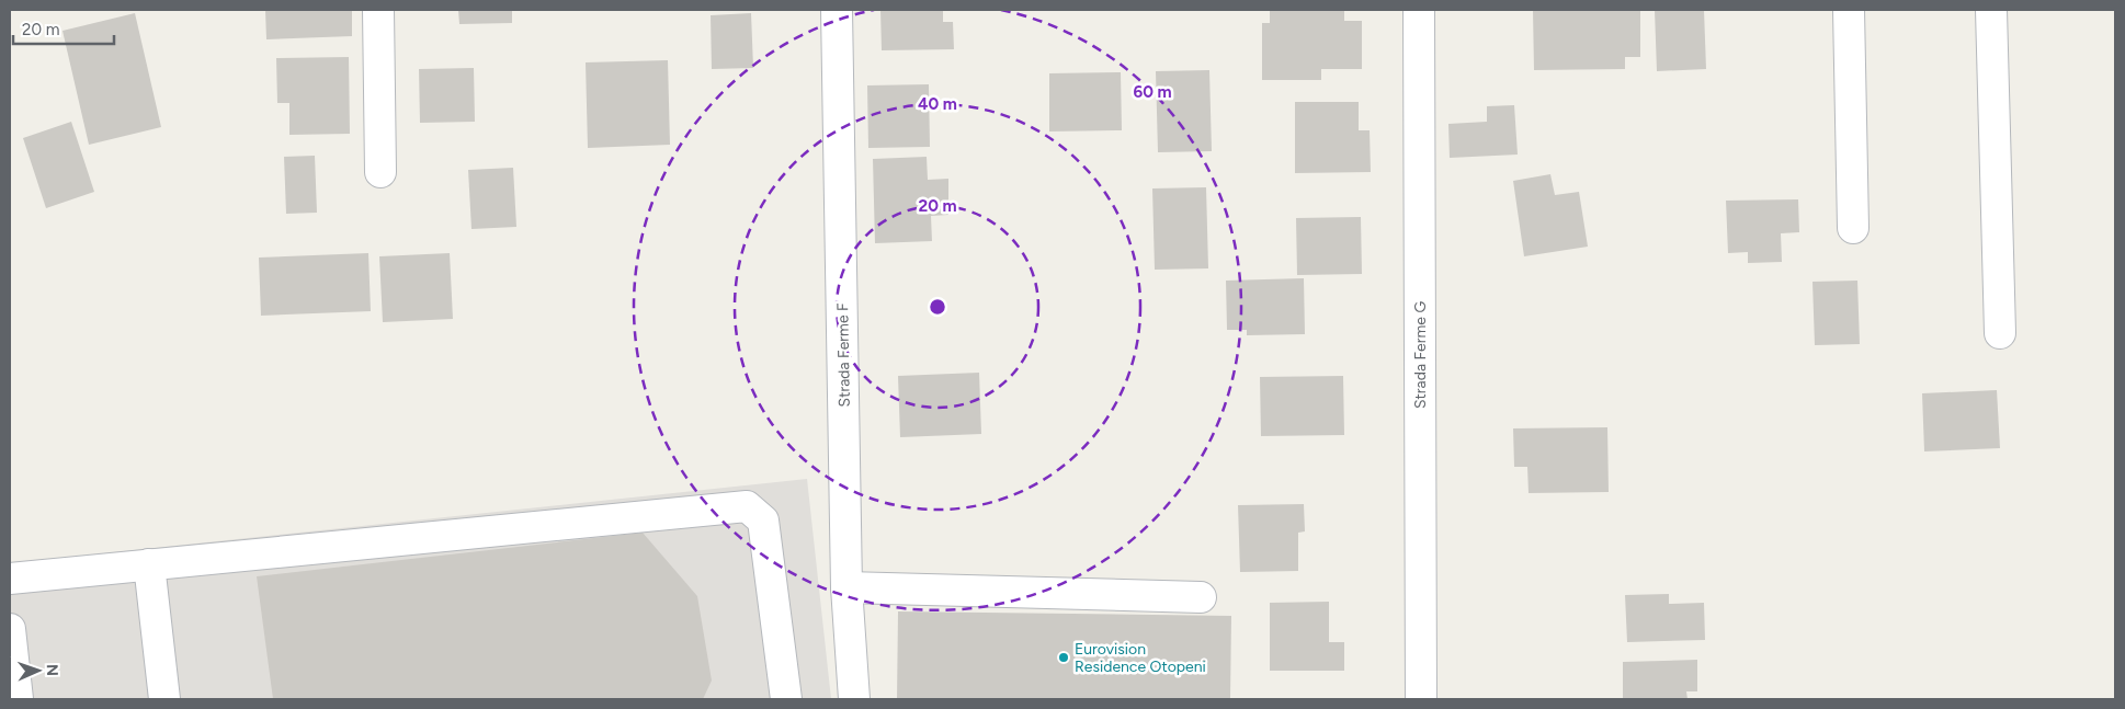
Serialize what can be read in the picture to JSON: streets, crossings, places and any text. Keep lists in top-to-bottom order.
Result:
{
  "streets": {
    "street": ["Strada Ferme F", "Strada Ferme G"]
  },
  "places": ["Eurovision Residence Otopeni"],
  "scale_bar": "20 m",
  "north": "right",
  "rings": ["60 m", "40 m", "20 m"]
}
